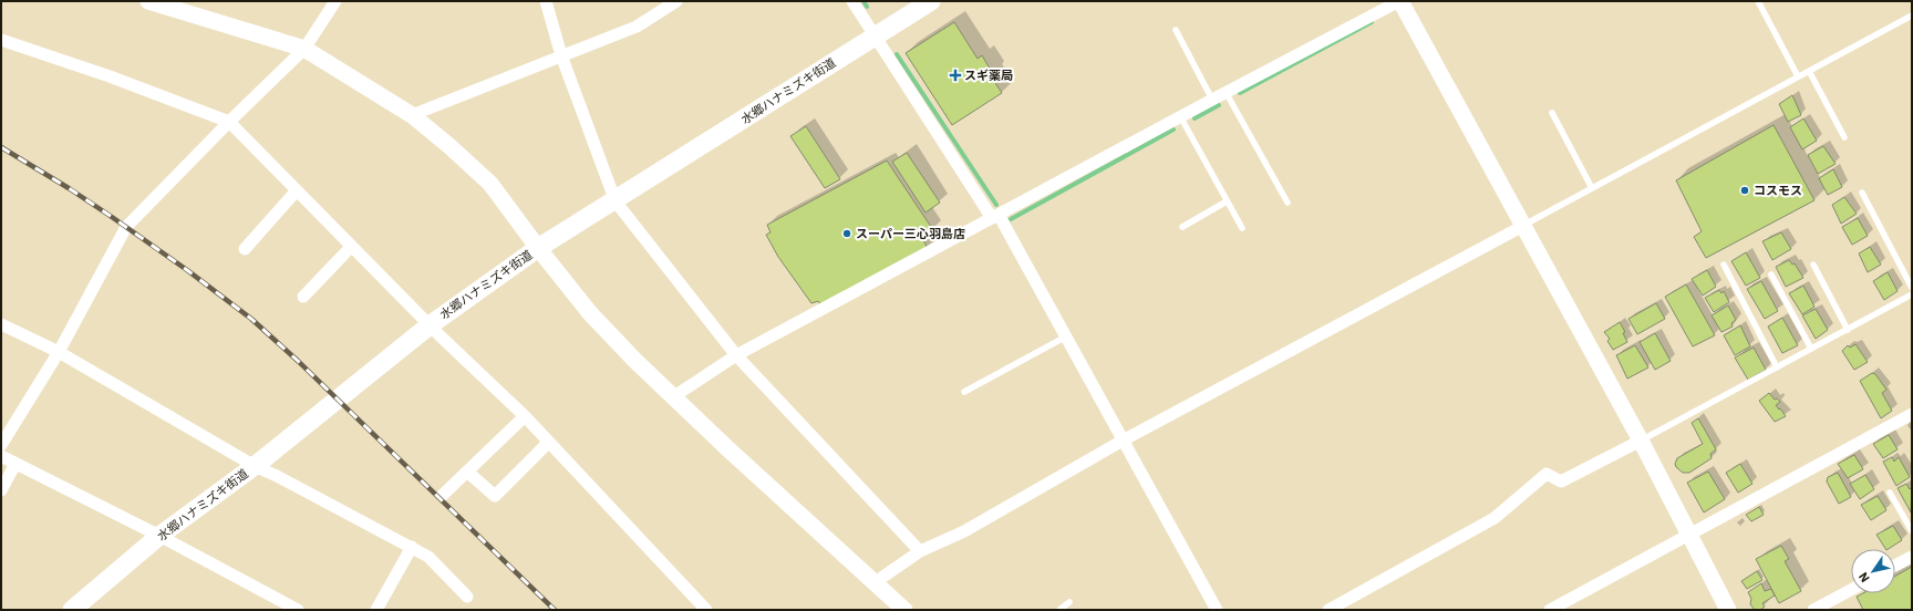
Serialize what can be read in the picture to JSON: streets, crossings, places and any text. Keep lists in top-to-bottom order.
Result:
{
  "streets": {
    "main road": ["水郷ハナミズキ街道"]
  },
  "places": {
    "health": ["スギ薬局"],
    "other": ["コスモス", "スーパー三心羽島店"]
  },
  "north": "bottom left"
}
